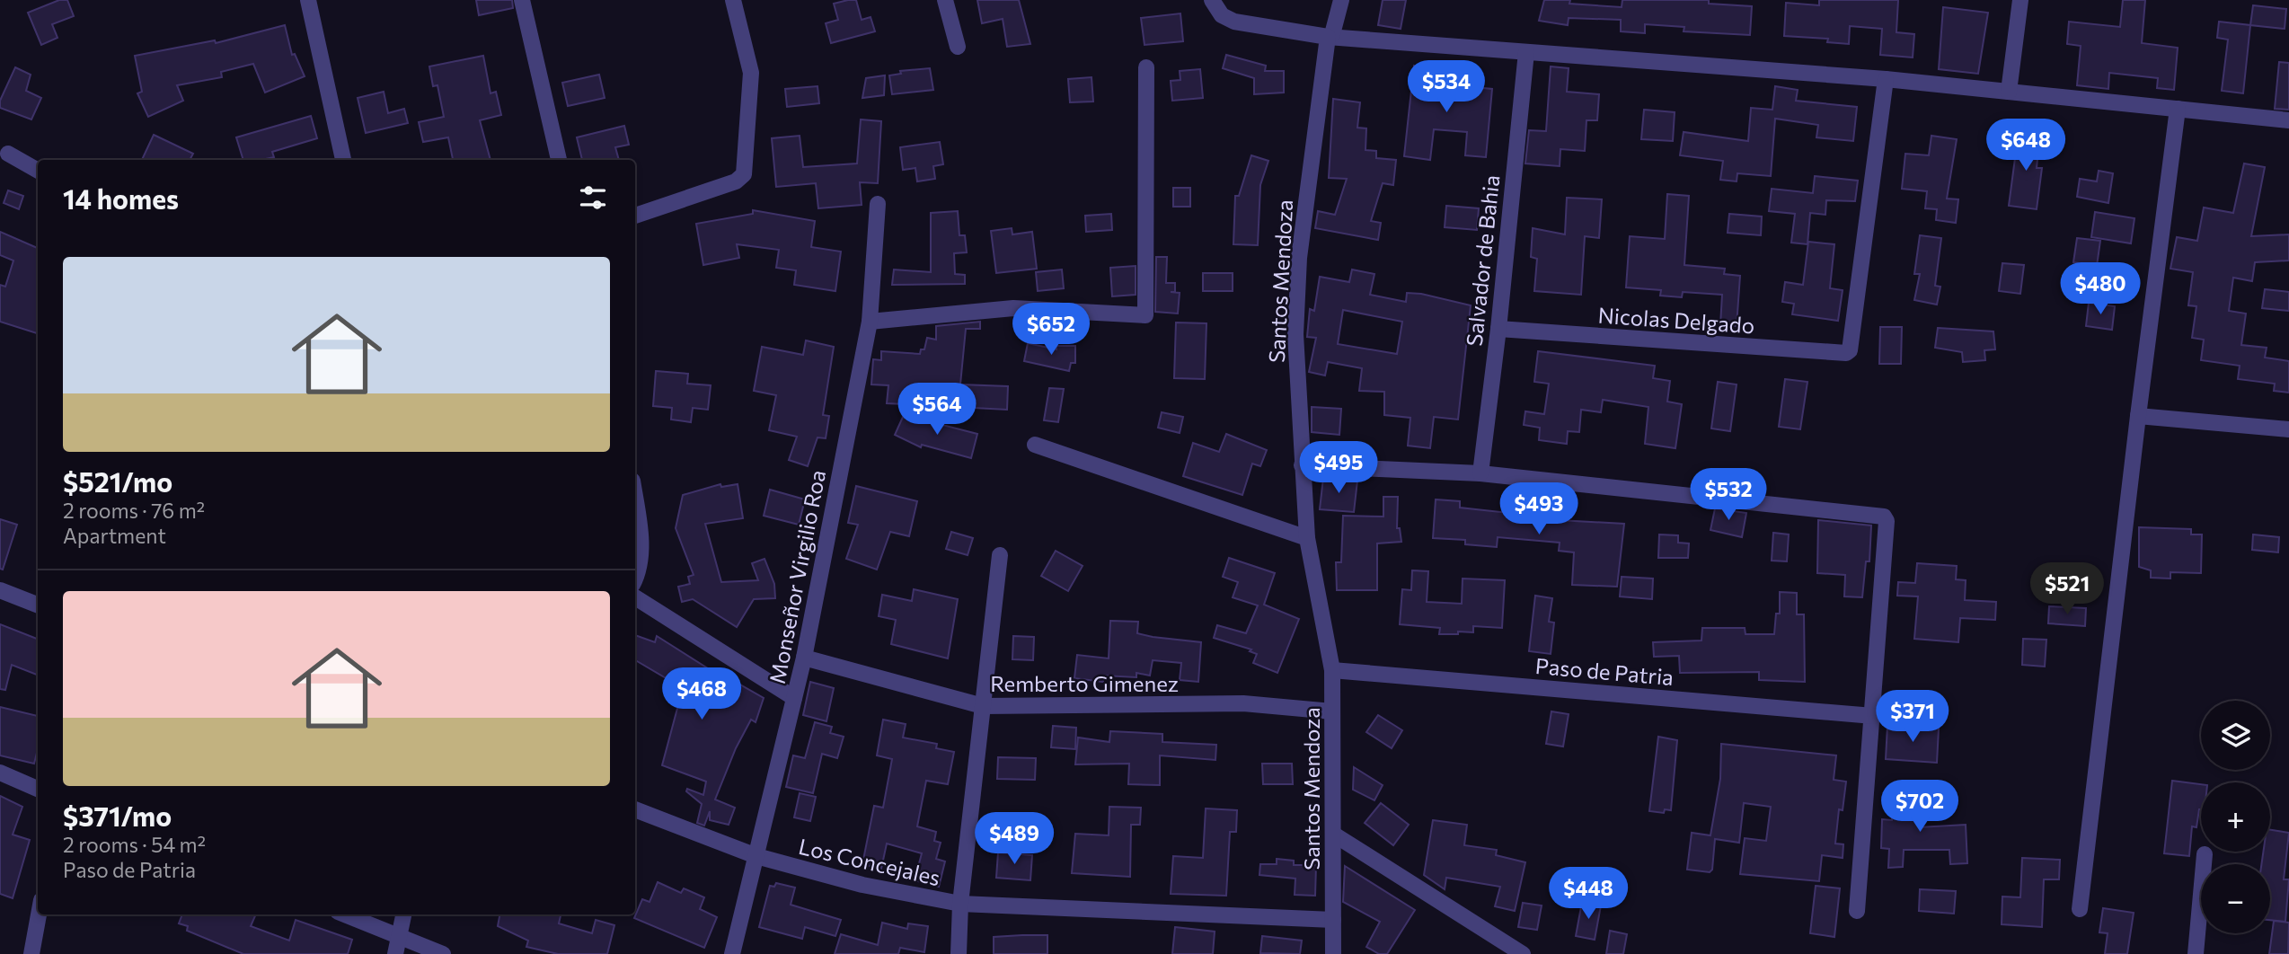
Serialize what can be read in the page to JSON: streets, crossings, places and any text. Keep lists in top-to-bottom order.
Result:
{
  "streets": {
    "street": [
      "Salvador de Bahia",
      "Santos Mendoza",
      "Nicolas Delgado",
      "Monseñor Virgilio Roa",
      "Paso de Patria",
      "Remberto Gimenez",
      "Los Concejales"
    ]
  },
  "crossings": [
    ["Salvador de Bahia", "Nicolas Delgado"],
    ["Santos Mendoza", "Paso de Patria"],
    ["Santos Mendoza", "Remberto Gimenez"],
    ["Santos Mendoza", "Los Concejales"],
    ["Monseñor Virgilio Roa", "Remberto Gimenez"],
    ["Monseñor Virgilio Roa", "Los Concejales"],
    ["Remberto Gimenez", "Los Concejales"]
  ],
  "page": {
    "price": [
      "$534",
      "$648",
      "$480",
      "$652",
      "$564",
      "$495",
      "$532",
      "$493",
      "$521",
      "$468",
      "$371",
      "$702",
      "$489",
      "$448"
    ],
    "heading": "14 homes",
    "list": [
      {
        "name": "$521/mo",
        "note": "2 rooms · 76 m² · Apartment"
      },
      {
        "name": "$371/mo",
        "note": "2 rooms · 54 m² · Paso de Patria"
      }
    ],
    "map_buttons": ["+", "−"]
  }
}
